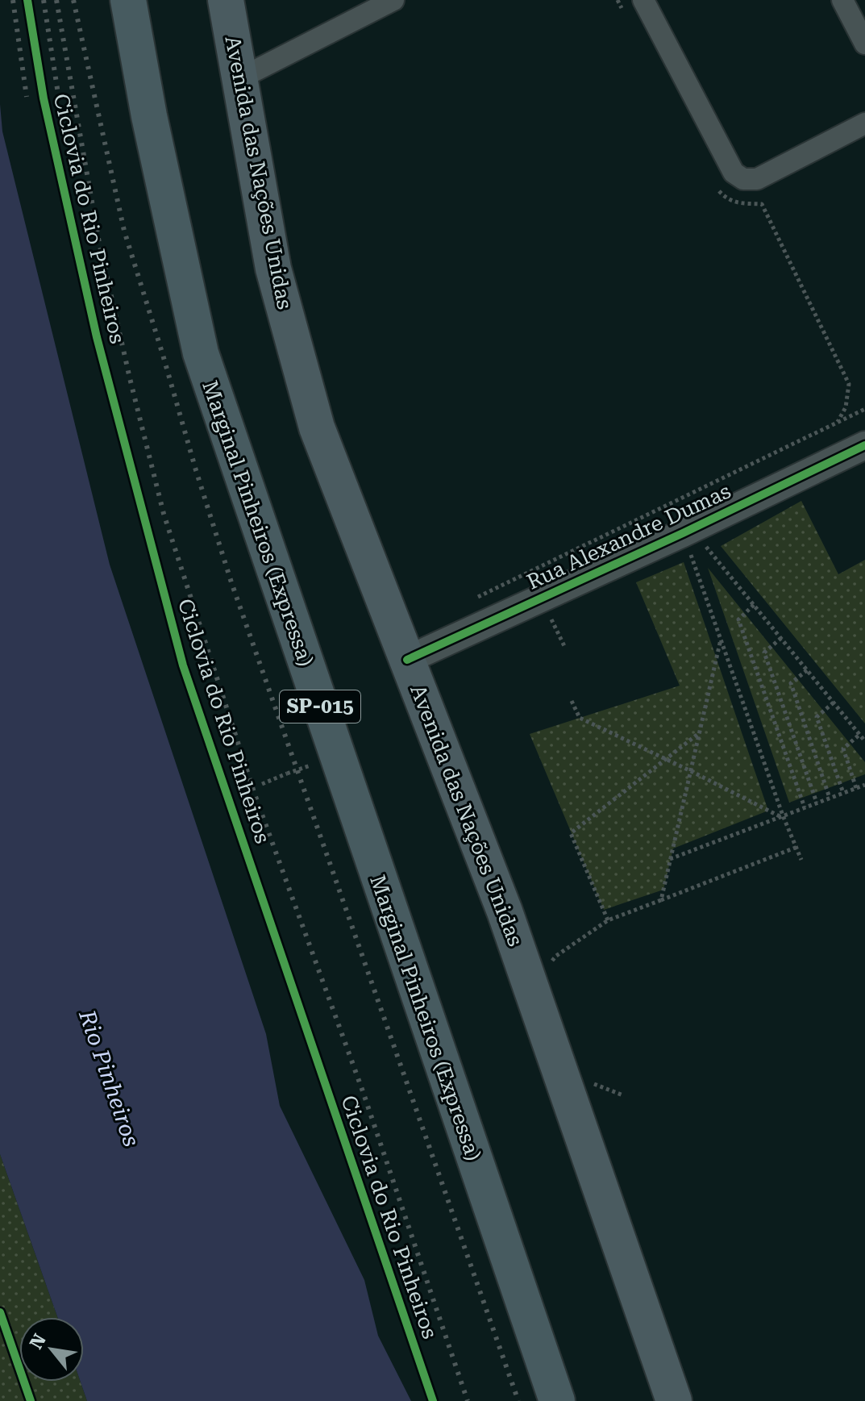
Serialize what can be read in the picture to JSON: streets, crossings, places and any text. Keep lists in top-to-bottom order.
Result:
{
  "streets": {
    "highway": ["Avenida das Nações Unidas", "Marginal Pinheiros (Expressa)", "SP-015"],
    "street": ["Rua Alexandre Dumas"],
    "cycle path": ["Ciclovia do Rio Pinheiros"]
  },
  "crossings": [
    ["Avenida das Nações Unidas", "Rua Alexandre Dumas"]
  ],
  "water": ["Rio Pinheiros"],
  "north": "top left"
}
